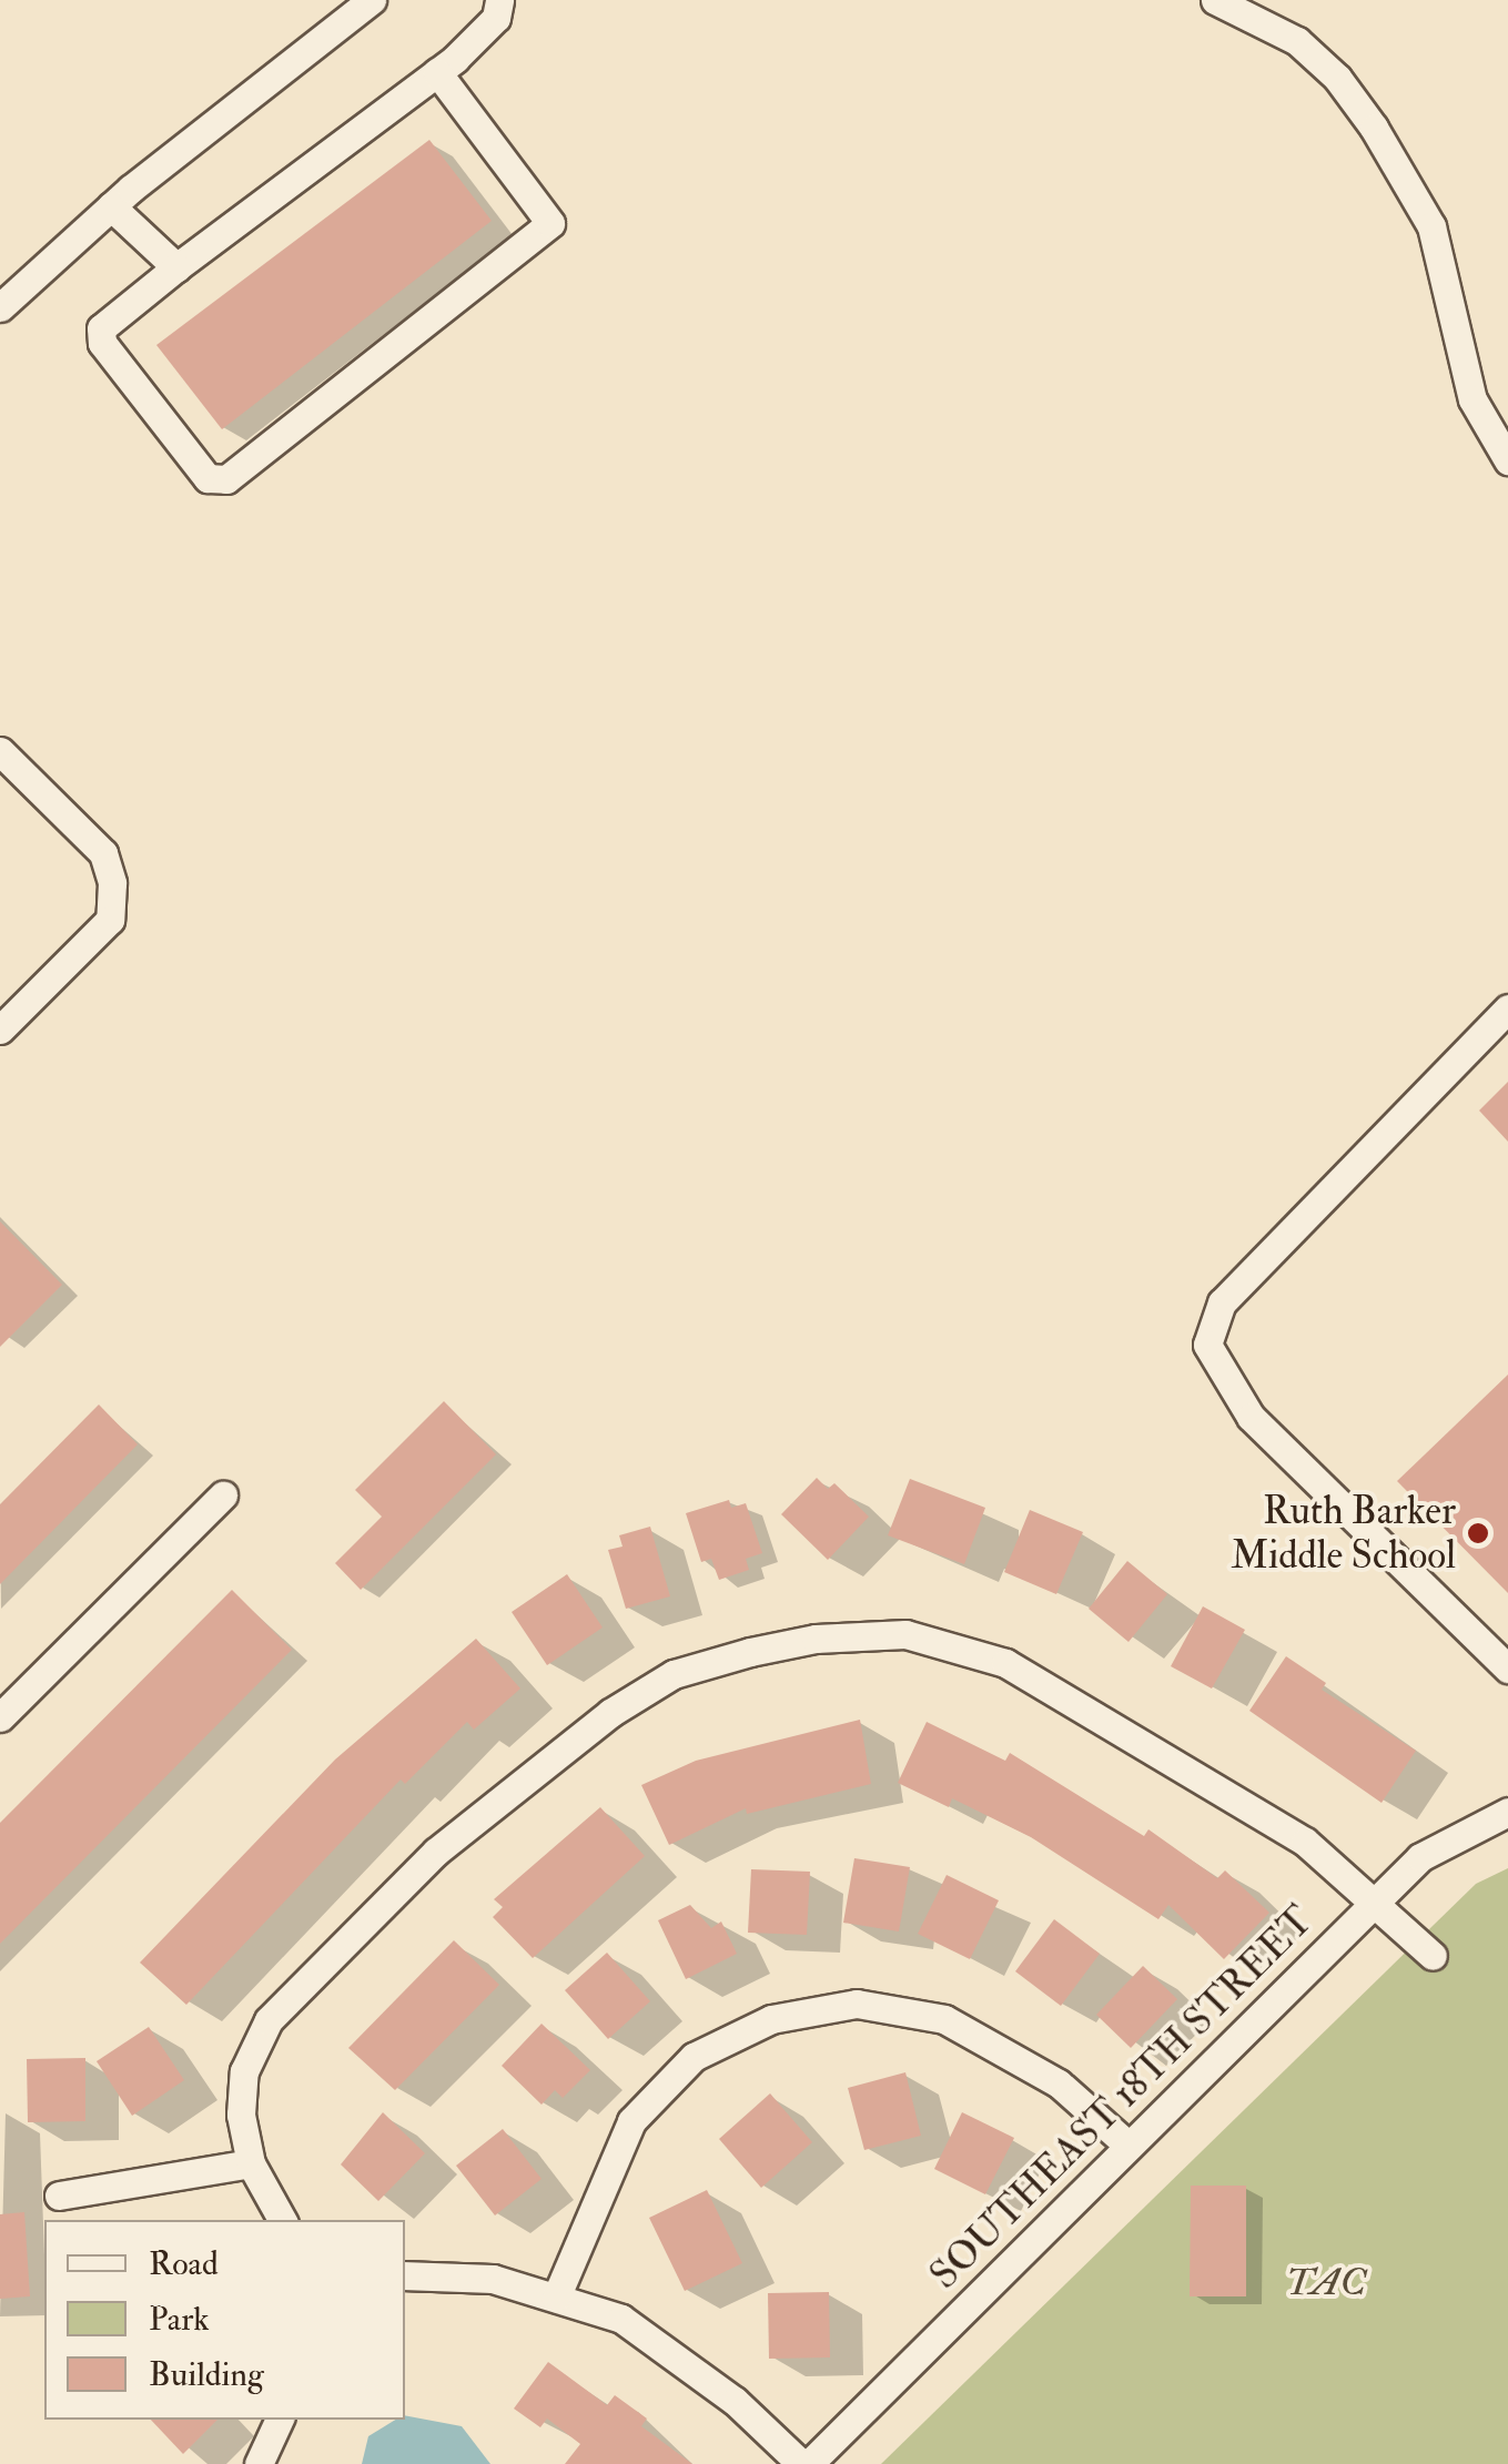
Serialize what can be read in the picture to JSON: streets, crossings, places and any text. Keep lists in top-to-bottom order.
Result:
{
  "streets": {
    "street": ["SOUTHEAST 18TH STREET"]
  },
  "parks": ["TAC"],
  "places": ["Ruth Barker Middle School"],
  "legend": ["Road", "Park", "Building"]
}
